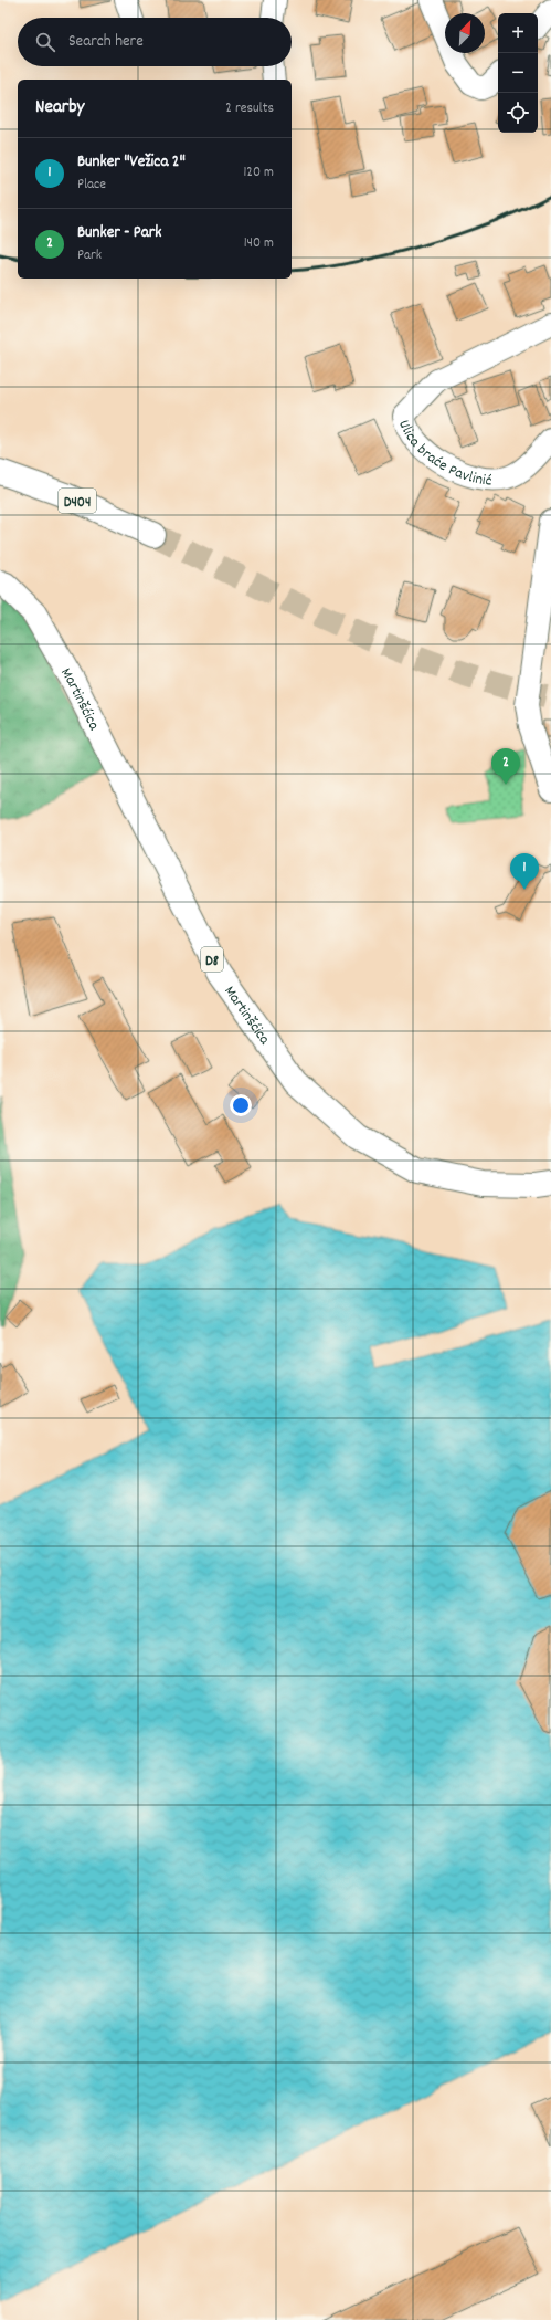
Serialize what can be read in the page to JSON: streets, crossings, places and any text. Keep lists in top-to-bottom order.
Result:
{
  "streets": {
    "main road": ["D404", "Martinšćica", "D8"],
    "street": ["Ulica braće Pavlinić"]
  },
  "north": "top right",
  "page": {
    "map_buttons": ["+", "−"],
    "search": "Search here",
    "heading": ["Nearby", "2 results"],
    "list": [
      {
        "mark": "1",
        "name": "Bunker \"Vežica 2\"",
        "note": "Place",
        "value": "120 m"
      },
      {
        "mark": "2",
        "name": "Bunker - Park",
        "note": "Park",
        "value": "140 m"
      }
    ],
    "pins": ["2", "1"]
  }
}
